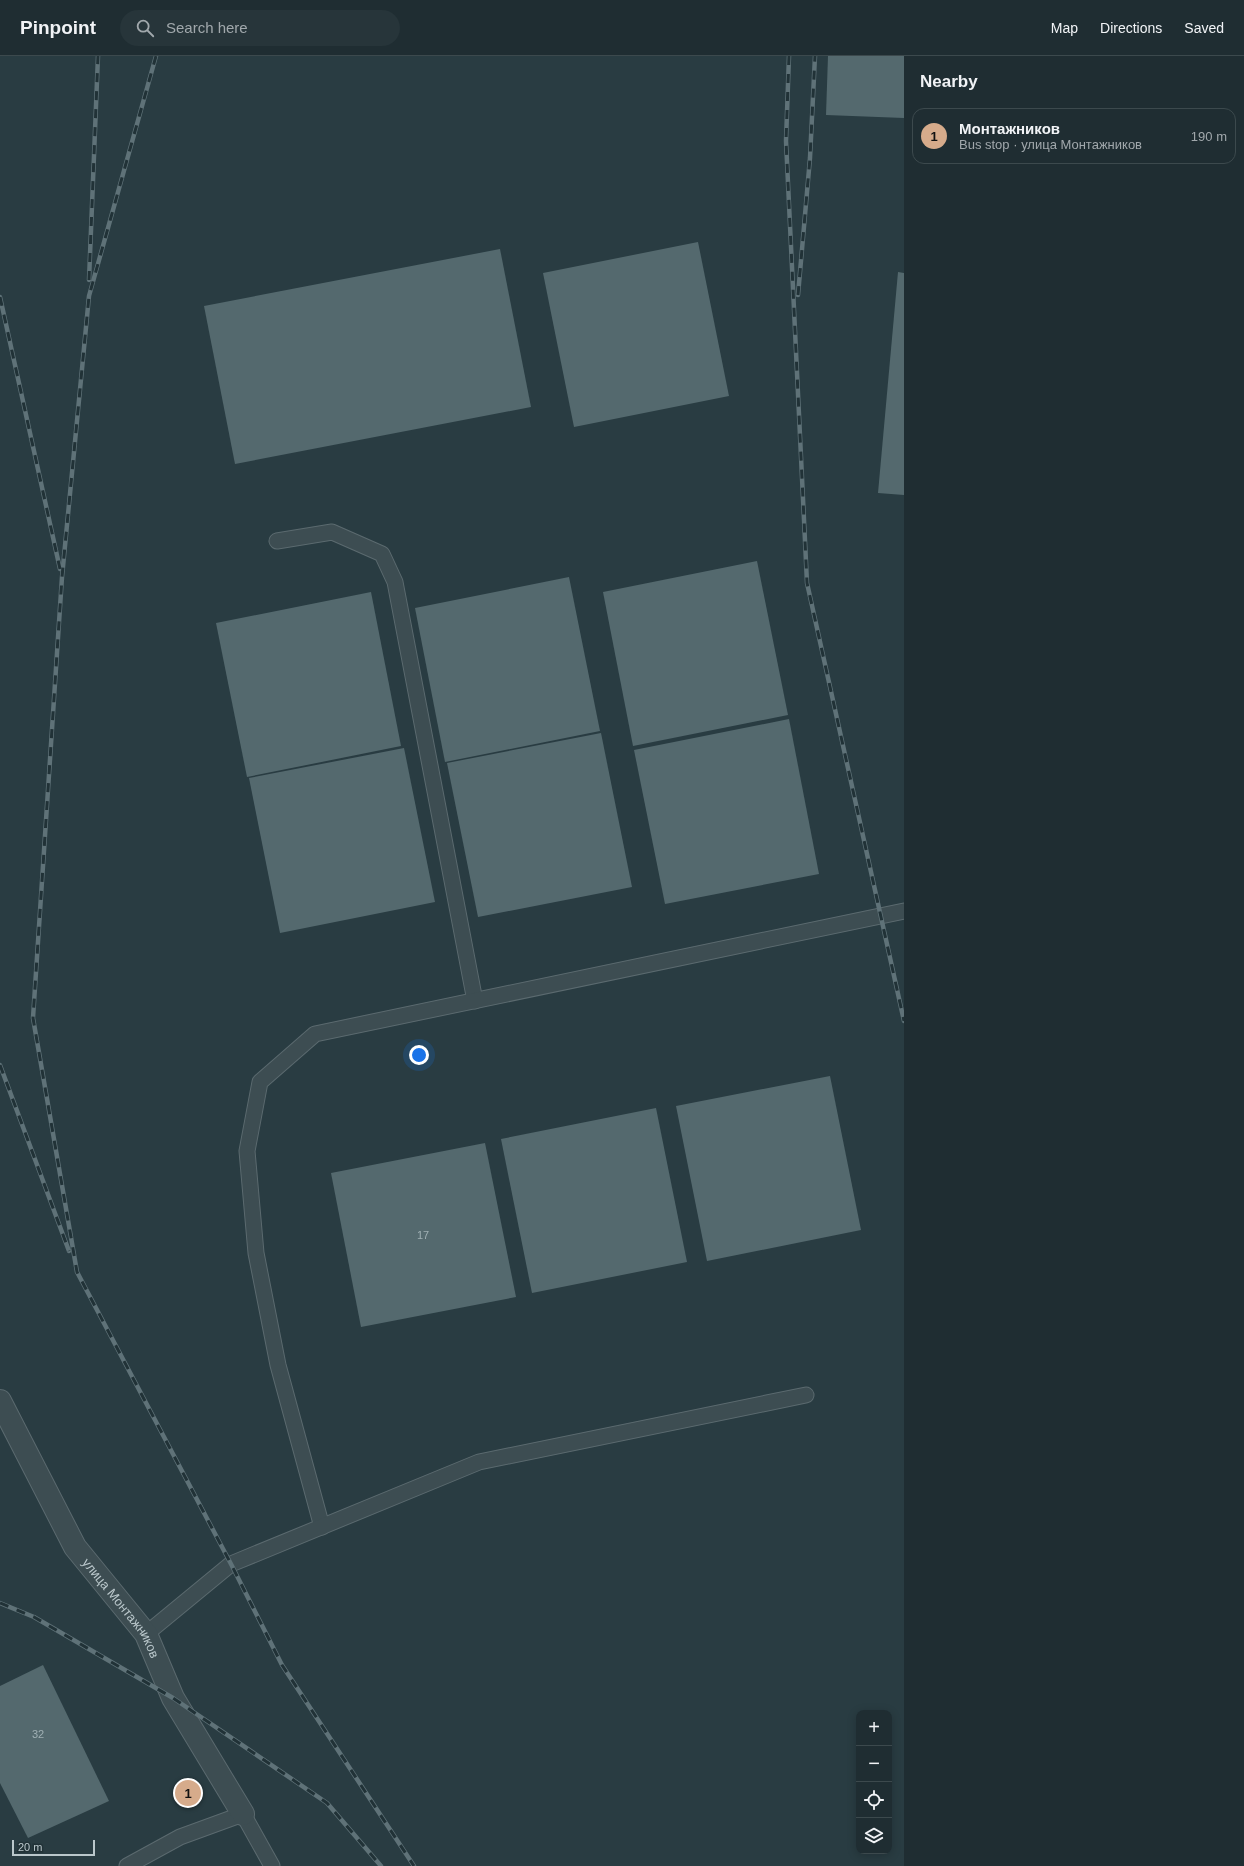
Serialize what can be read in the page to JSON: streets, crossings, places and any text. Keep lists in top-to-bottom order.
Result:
{
  "streets": {
    "street": ["улица Монтажников"]
  },
  "house_numbers": ["17", "32"],
  "scale_bar": "20 m",
  "page": {
    "header": "Pinpoint",
    "search": "Search here",
    "nav": ["Map", "Directions", "Saved"],
    "heading": "Nearby",
    "list": [
      {
        "mark": "1",
        "name": "Монтажников",
        "note": "Bus stop · улица Монтажников",
        "value": "190 m"
      }
    ],
    "map_buttons": ["+", "−"],
    "pins": "1",
    "scale": "20 m"
  }
}
